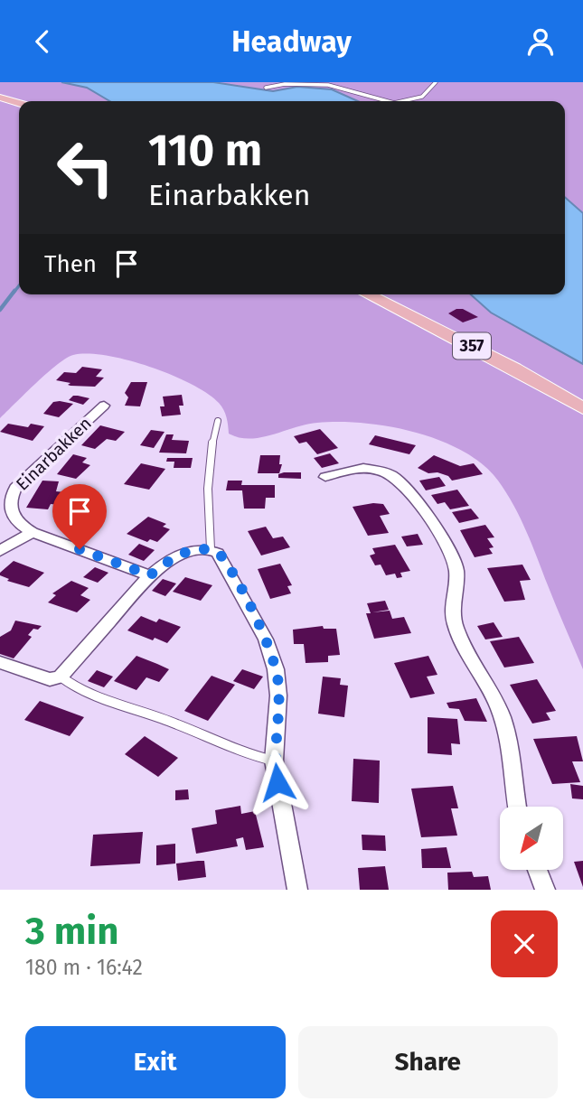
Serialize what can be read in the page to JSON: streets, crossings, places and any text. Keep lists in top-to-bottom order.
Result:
{
  "streets": {
    "main road": ["357"],
    "street": ["Einarbakken"]
  },
  "north": "bottom left",
  "page": {
    "header": "Headway",
    "turn": ["110 m", "Einarbakken"],
    "then": "Then",
    "heading": ["3 min", "180 m · 16:42"],
    "buttons": ["Exit", "Share"]
  }
}
